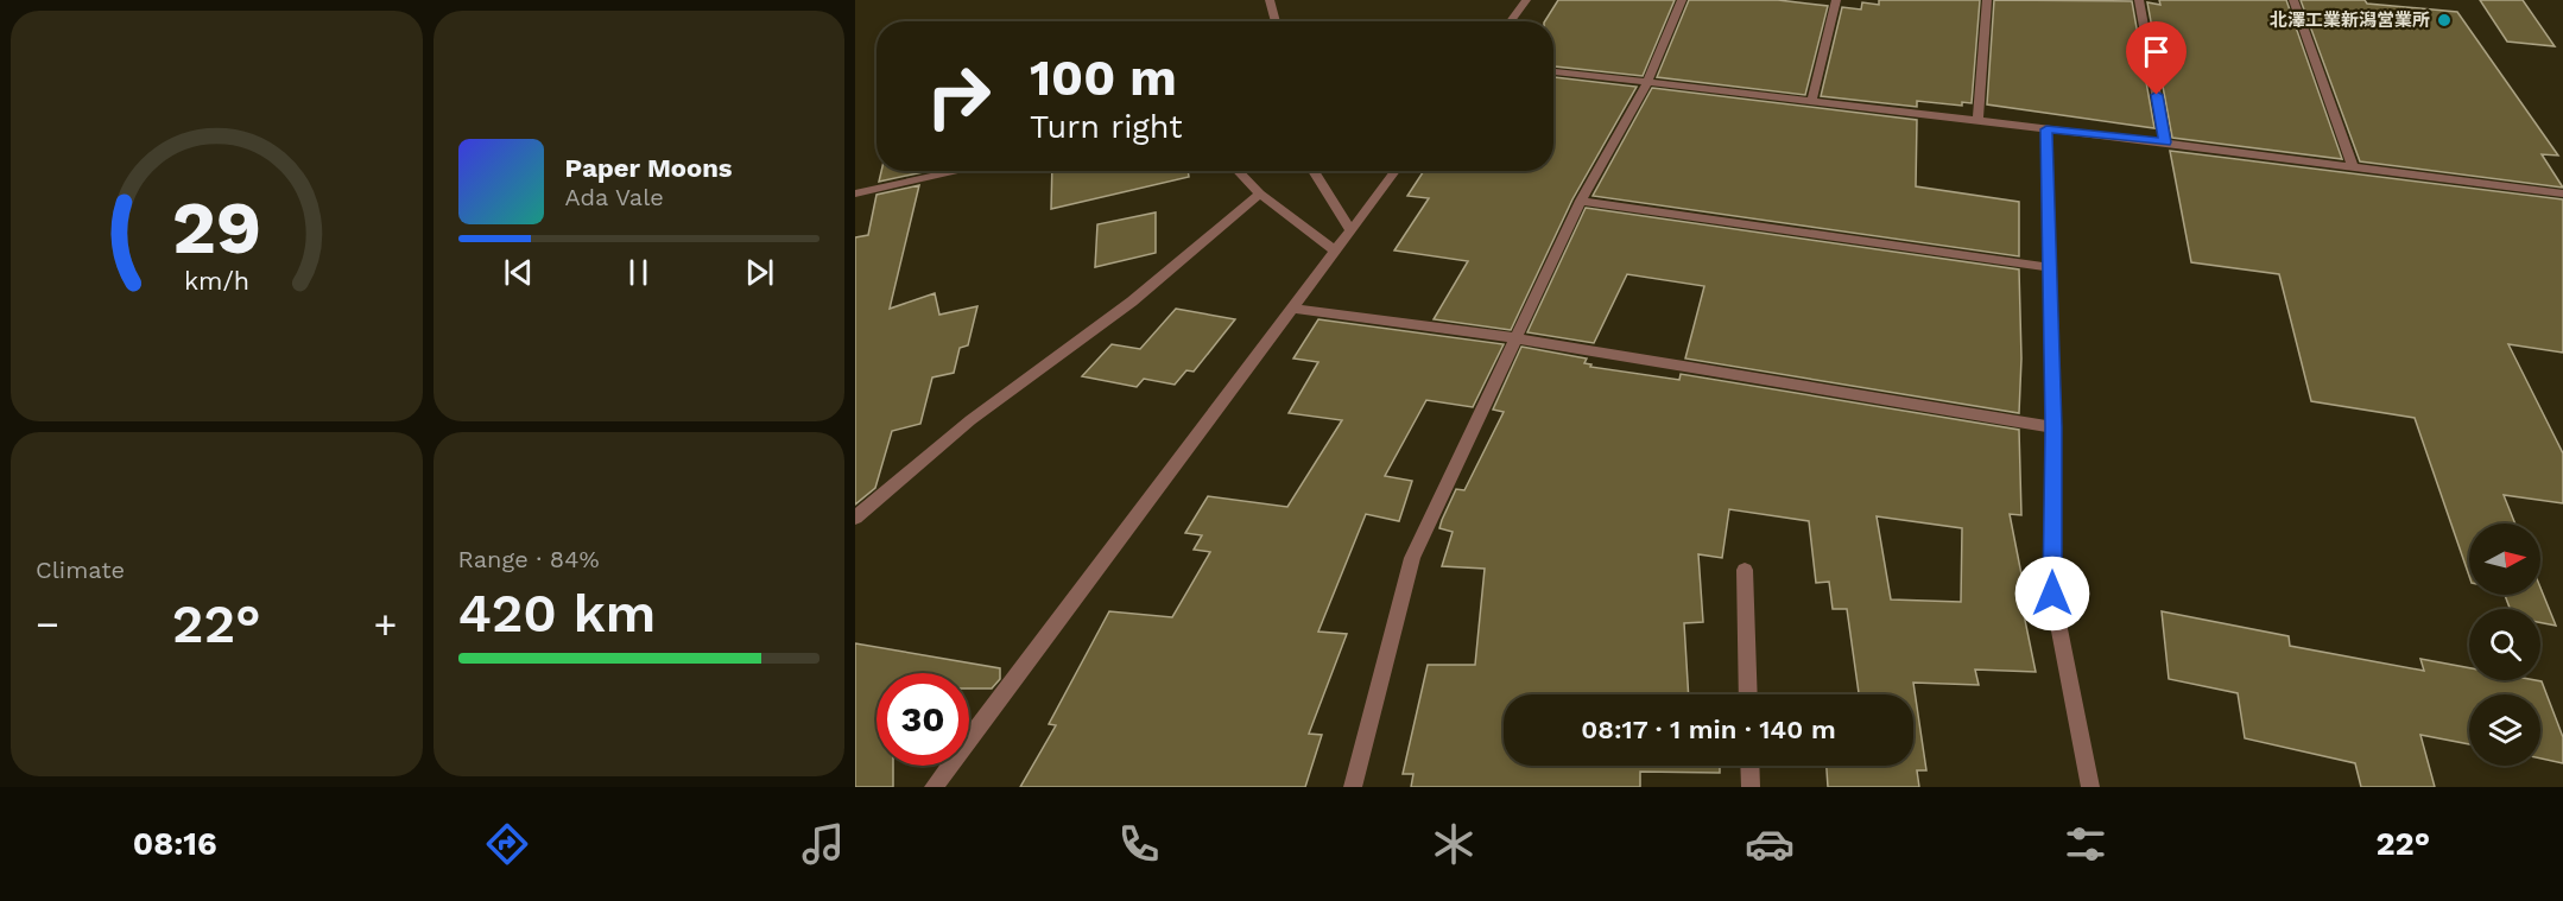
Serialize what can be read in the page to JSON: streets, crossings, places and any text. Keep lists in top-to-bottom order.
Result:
{
  "places": ["北澤工業新潟営業所"],
  "north": "right",
  "page": {
    "turn": ["100 m", "Turn right"],
    "song": ["Paper Moons", "Ada Vale"],
    "tile": [
      "Climate",
      ["Range · 84%", "420 km"]
    ],
    "heat": ["−", "22°", "+"],
    "limit": "30",
    "trip": "08:17 · 1 min · 140 m",
    "tabs": ["08:16", "22°"],
    "gauge": ["29", "km/h"]
  }
}
